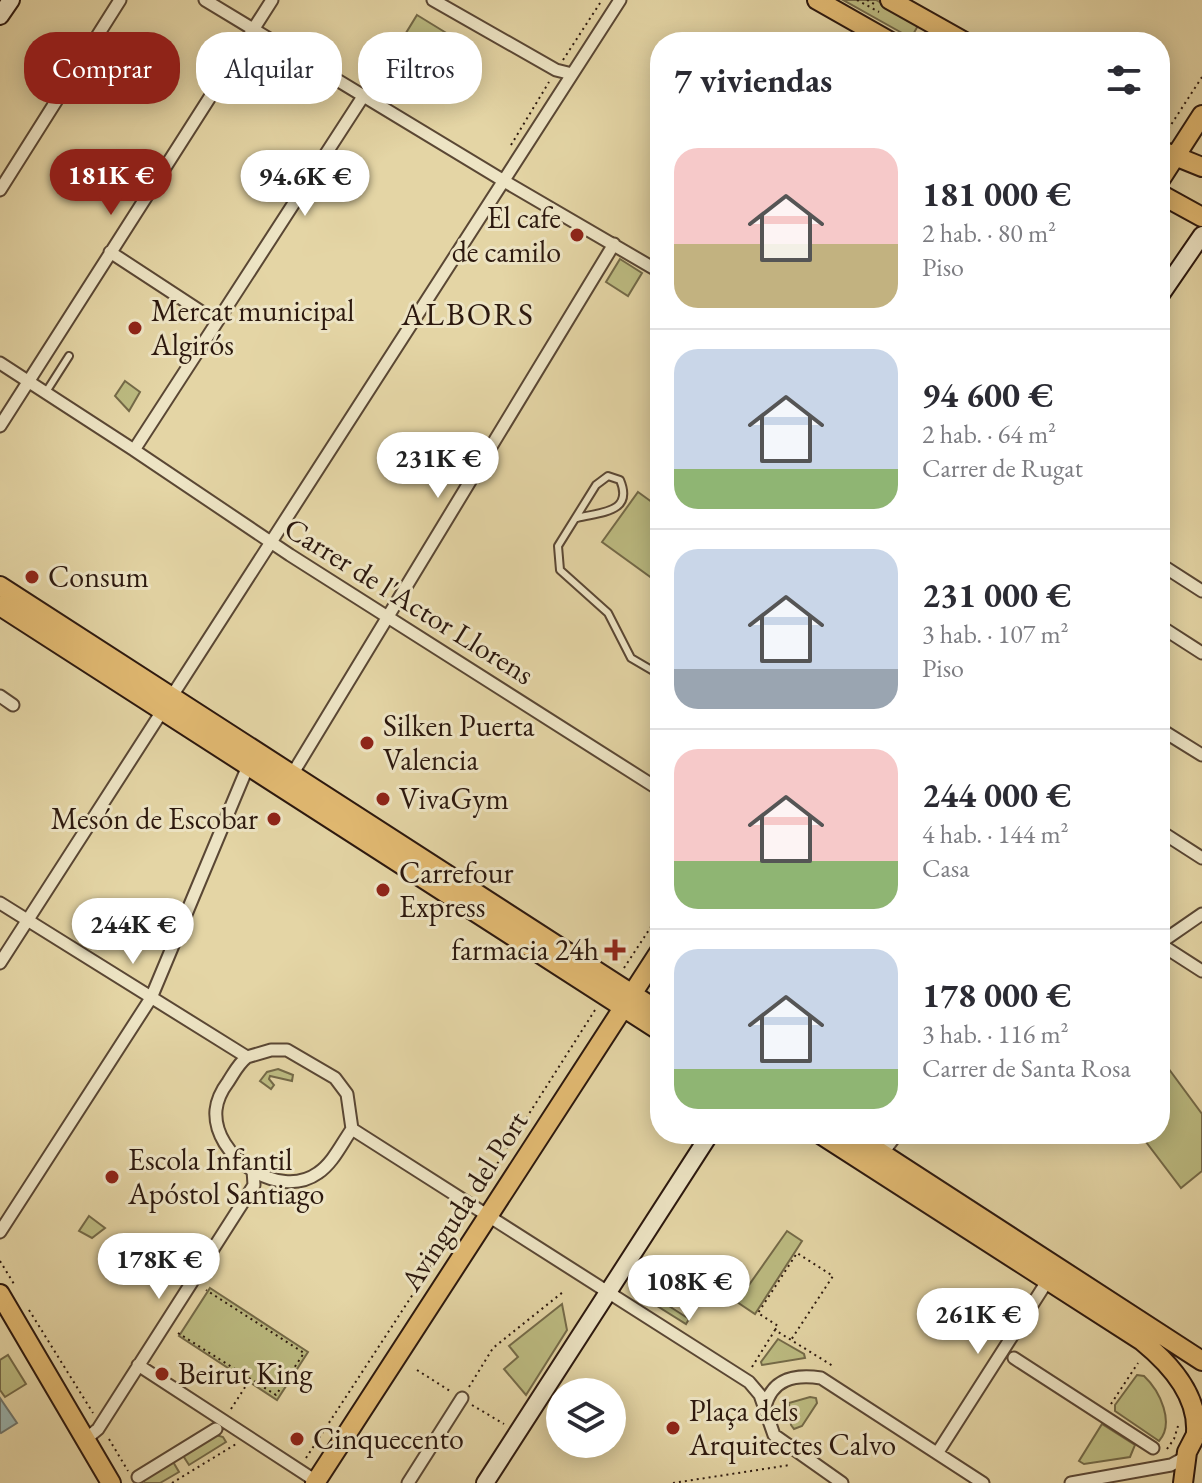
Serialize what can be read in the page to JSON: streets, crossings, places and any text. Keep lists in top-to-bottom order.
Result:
{
  "streets": {
    "main road": ["Avinguda del Port"],
    "street": ["Carrer de l'Actor Llorens"]
  },
  "districts": ["ALBORS"],
  "places": {
    "other": [
      "El cafe de camilo",
      "Mercat municipal Algirós",
      "Consum",
      "Silken Puerta Valencia",
      "VivaGym",
      "Mesón de Escobar",
      "Carrefour Express",
      "Escola Infantil Apóstol Santiago",
      "Beirut King",
      "Plaça dels Arquitectes Calvo",
      "Cinquecento"
    ],
    "health": ["farmacia 24h"]
  },
  "page": {
    "chip": ["Comprar", "Alquilar", "Filtros"],
    "heading": "7 viviendas",
    "list": [
      {
        "name": "181 000 €",
        "note": "2 hab. · 80 m² · Piso"
      },
      {
        "name": "94 600 €",
        "note": "2 hab. · 64 m² · Carrer de Rugat"
      },
      {
        "name": "231 000 €",
        "note": "3 hab. · 107 m² · Piso"
      },
      {
        "name": "244 000 €",
        "note": "4 hab. · 144 m² · Casa"
      },
      {
        "name": "178 000 €",
        "note": "3 hab. · 116 m² · Carrer de Santa Rosa"
      }
    ],
    "price": [
      "181K €",
      "94.6K €",
      "231K €",
      "244K €",
      "178K €",
      "108K €",
      "261K €"
    ]
  }
}
